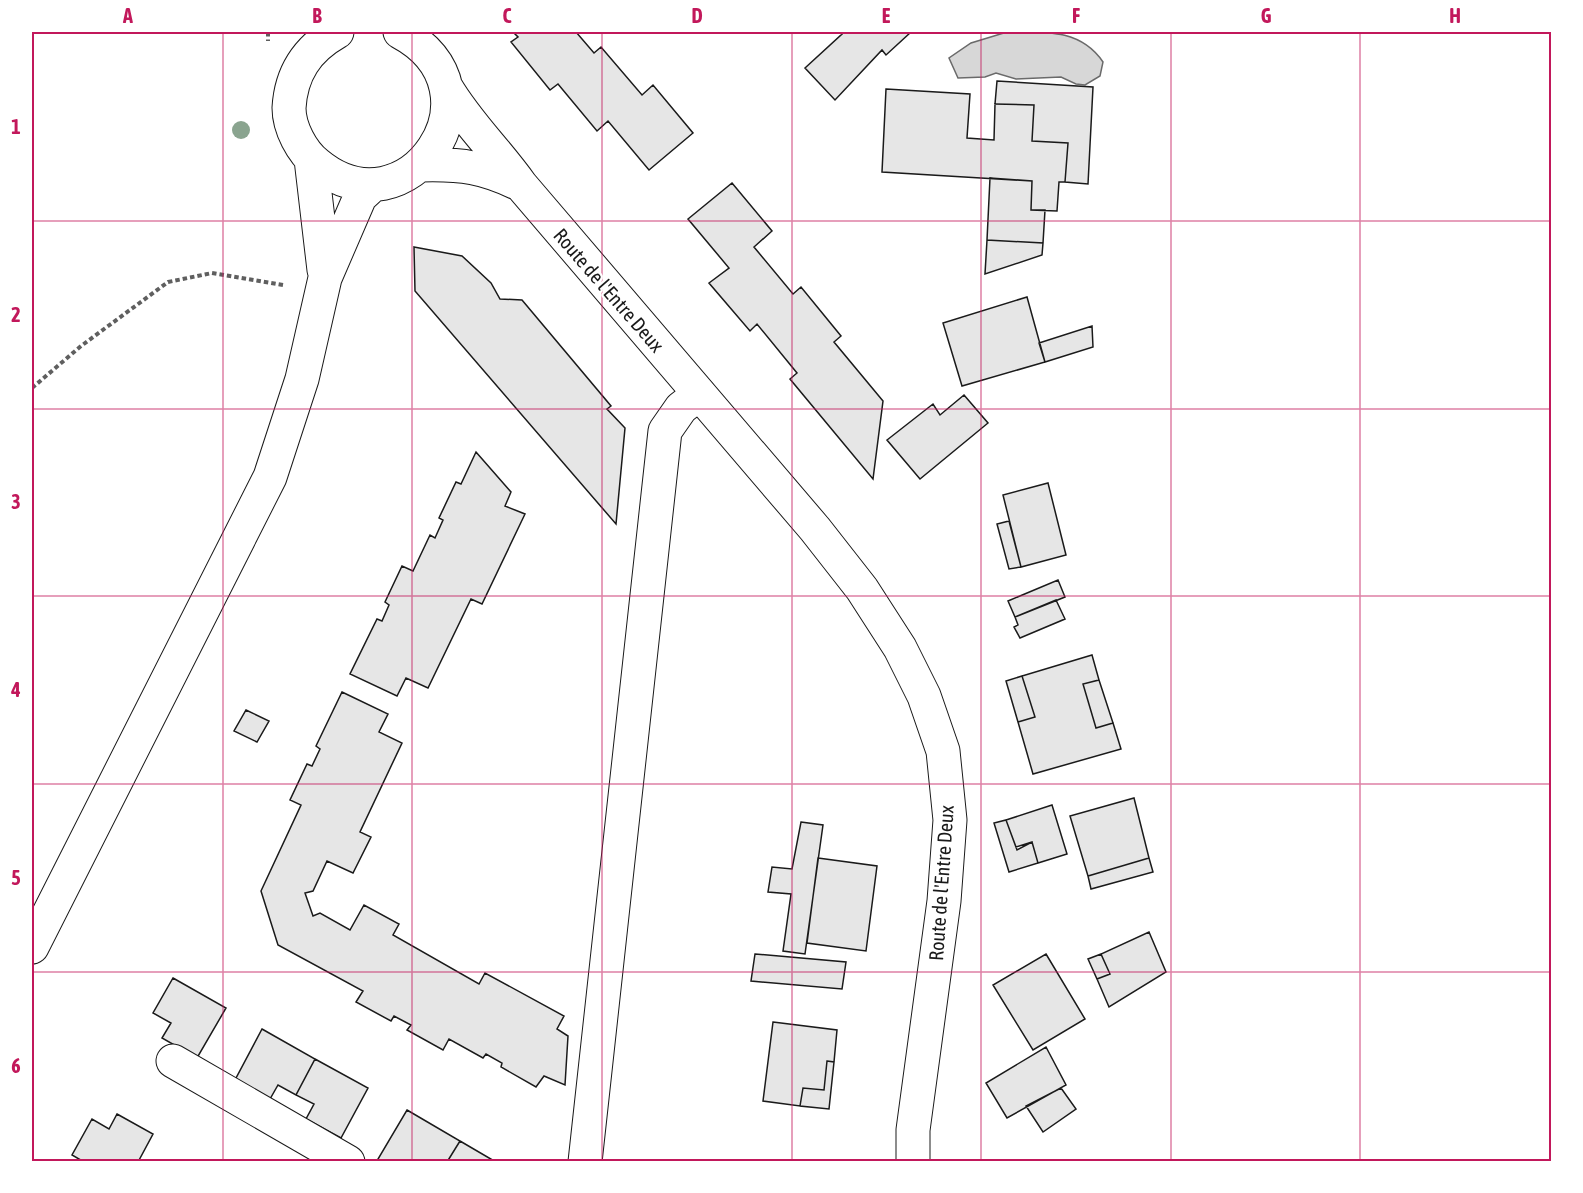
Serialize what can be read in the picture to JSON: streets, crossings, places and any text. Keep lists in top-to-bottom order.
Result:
{
  "streets": {
    "main road": ["Route de l'Entre Deux"]
  },
  "grid": {
    "columns": [
      "A",
      "B",
      "C",
      "D",
      "E",
      "F",
      "G",
      "H"
    ],
    "rows": [
      "1",
      "2",
      "3",
      "4",
      "5",
      "6"
    ]
  }
}
